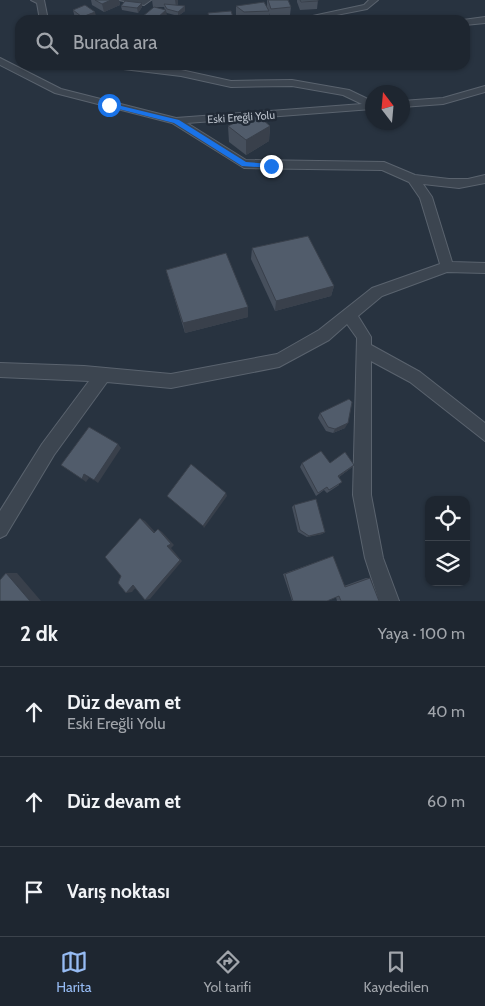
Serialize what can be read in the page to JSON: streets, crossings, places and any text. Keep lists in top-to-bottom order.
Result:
{
  "streets": {
    "street": ["Eski Ereğli Yolu"]
  },
  "north": "top",
  "page": {
    "search": "Burada ara",
    "heading": ["2 dk", "Yaya · 100 m"],
    "list": [
      ["Düz devam et", "Eski Ereğli Yolu", "40 m"],
      ["Düz devam et", "60 m"],
      "Varış noktası"
    ],
    "nav": ["Harita", "Yol tarifi", "Kaydedilen"]
  }
}
